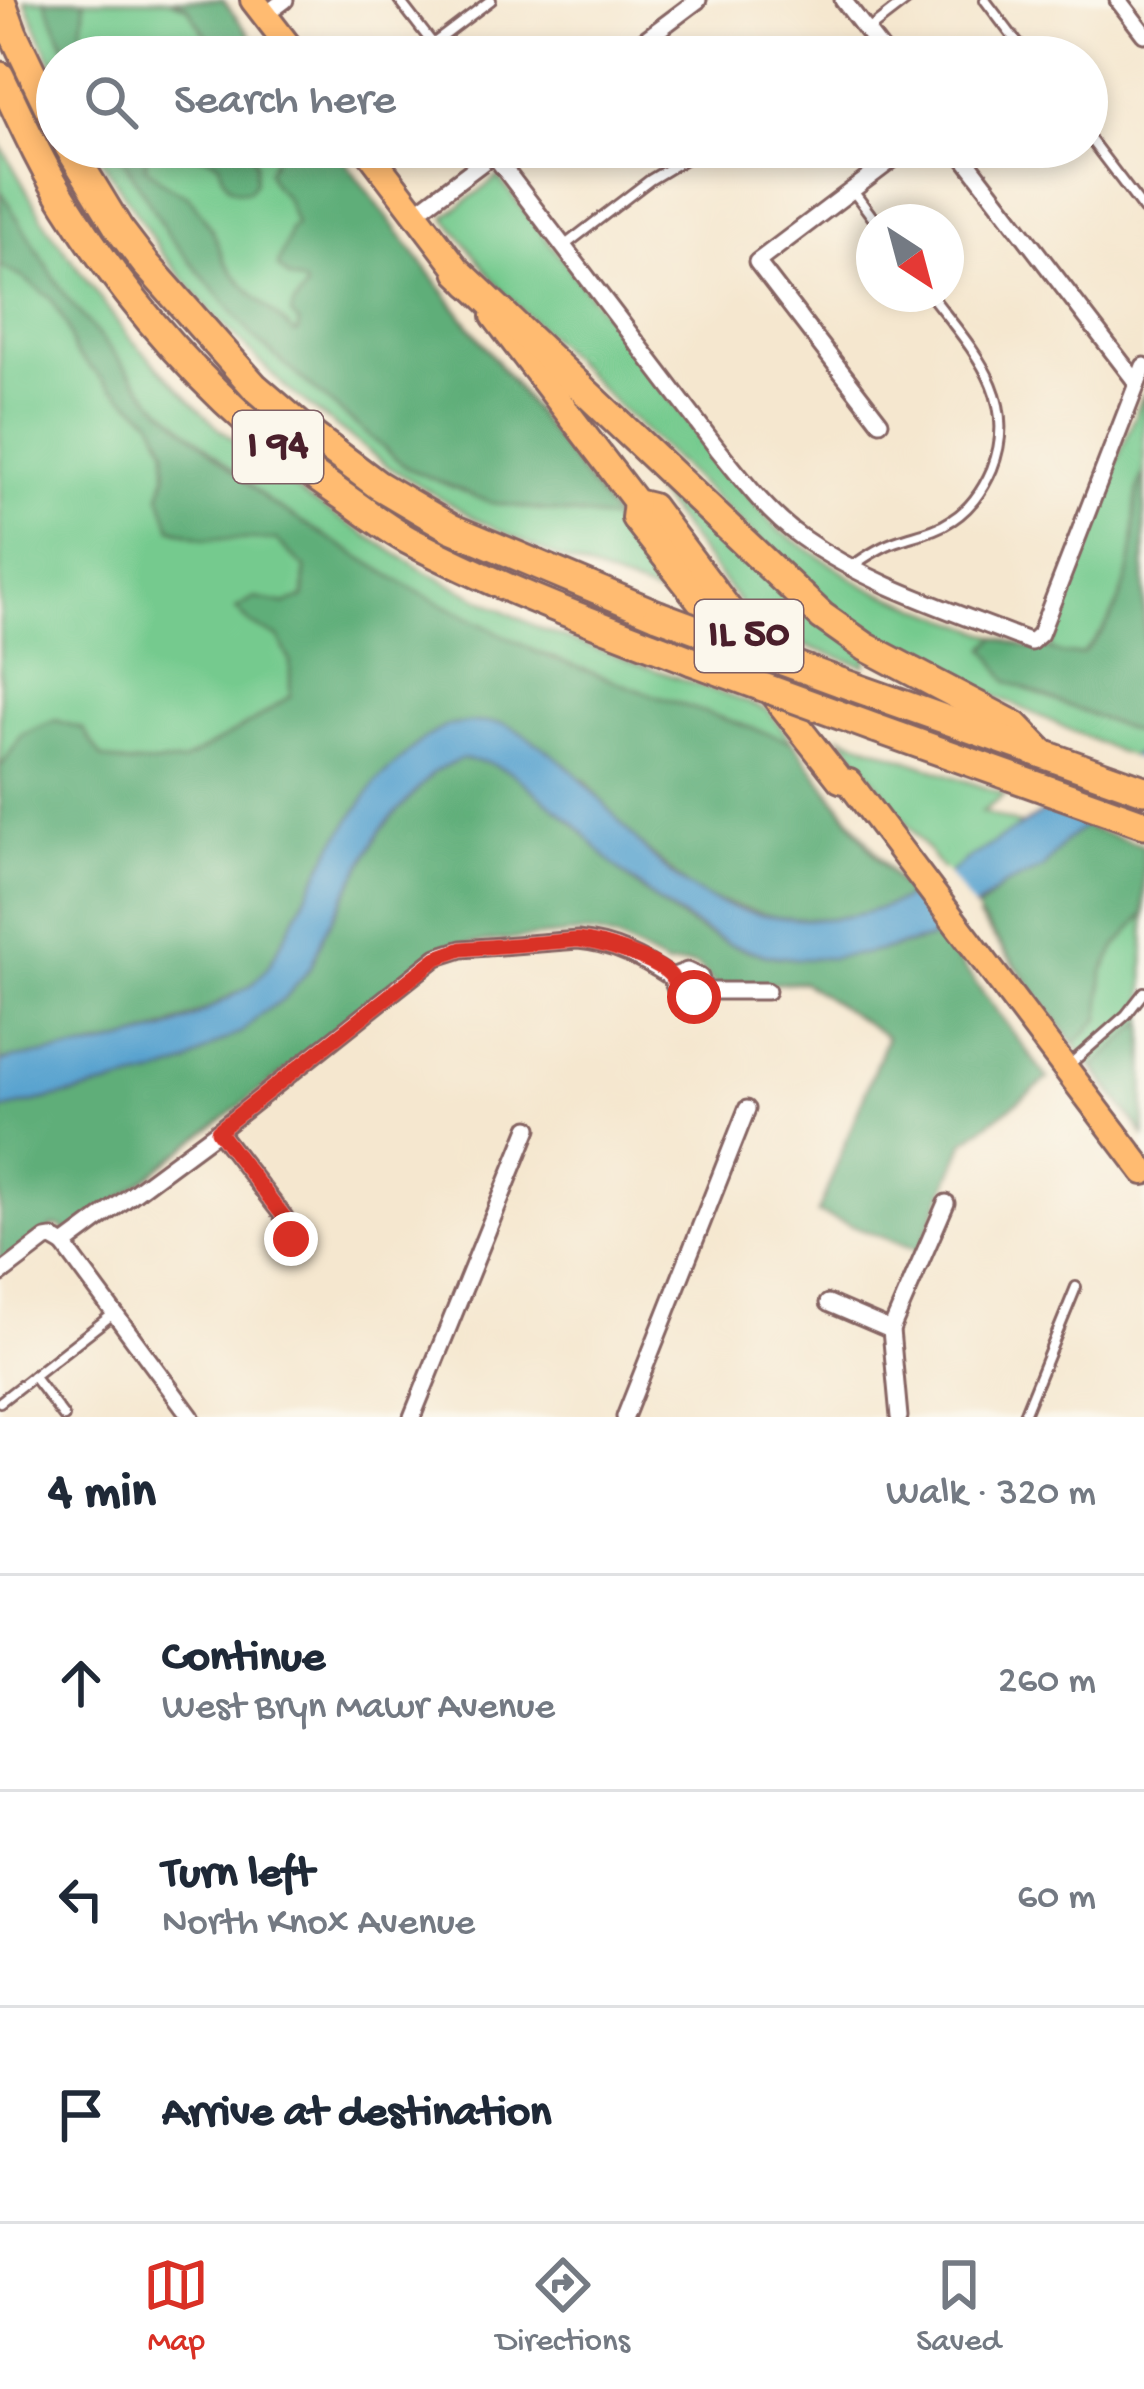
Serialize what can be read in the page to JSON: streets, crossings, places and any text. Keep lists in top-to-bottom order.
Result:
{
  "streets": {
    "highway": ["I 94"],
    "main road": ["IL 50"]
  },
  "north": "bottom right",
  "page": {
    "search": "Search here",
    "heading": ["4 min", "Walk · 320 m"],
    "list": [
      ["Continue", "West Bryn Mawr Avenue", "260 m"],
      ["Turn left", "North Knox Avenue", "60 m"],
      "Arrive at destination"
    ],
    "nav": ["Map", "Directions", "Saved"]
  }
}
